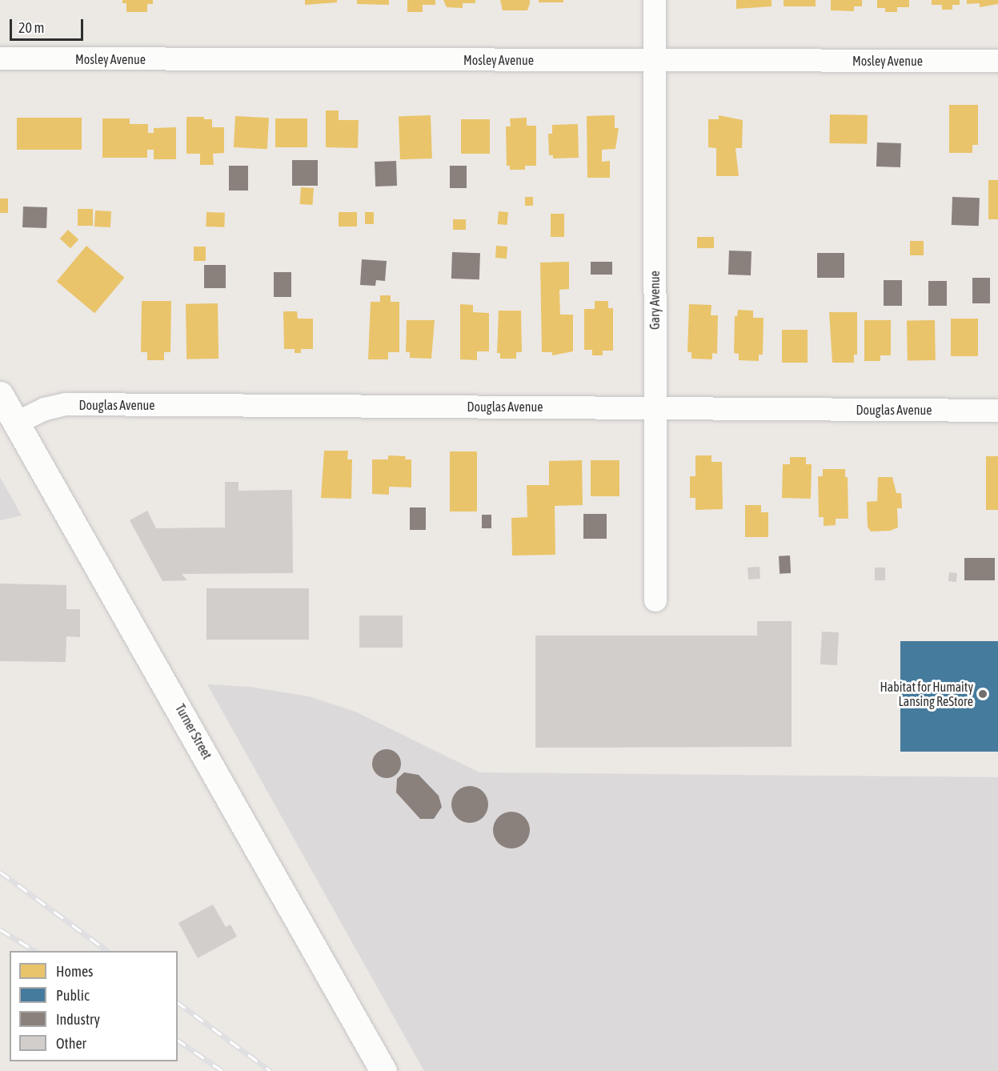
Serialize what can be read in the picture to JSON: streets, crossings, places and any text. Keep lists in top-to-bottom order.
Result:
{
  "streets": {
    "street": [
      "Mosley Avenue",
      "Gary Avenue",
      "Douglas Avenue",
      "Turner Street"
    ]
  },
  "crossings": [
    ["Mosley Avenue", "Gary Avenue"],
    ["Gary Avenue", "Douglas Avenue"],
    ["Douglas Avenue", "Turner Street"]
  ],
  "places": ["Habitat for Humaity Lansing ReStore"],
  "legend": [
    "Homes",
    "Public",
    "Industry",
    "Other"
  ],
  "scale_bar": "20 m"
}
